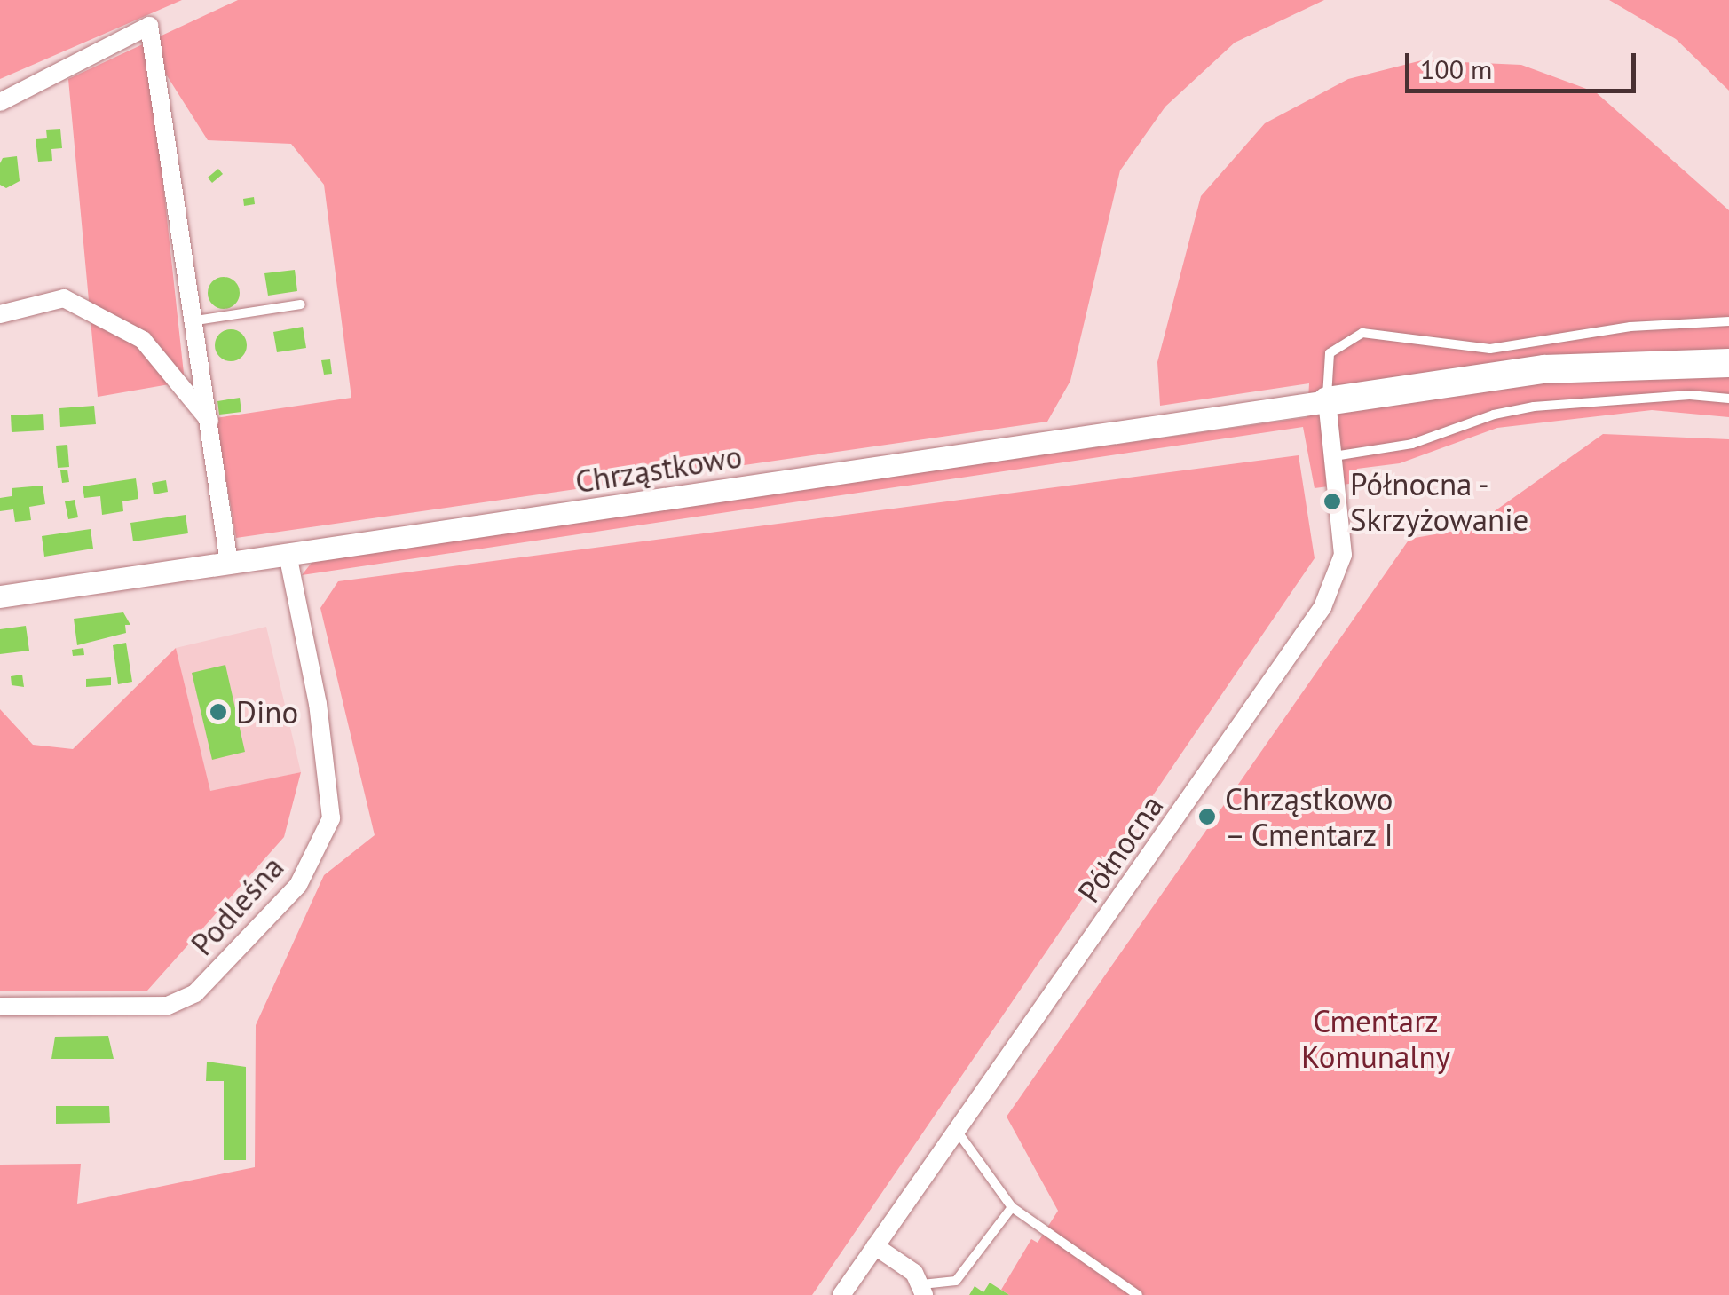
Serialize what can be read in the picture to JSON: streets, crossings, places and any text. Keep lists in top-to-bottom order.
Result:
{
  "streets": {
    "street": ["Chrząstkowo", "Północna", "Podleśna"]
  },
  "crossings": [
    ["Chrząstkowo", "Północna"],
    ["Chrząstkowo", "Podleśna"]
  ],
  "parks": ["Cmentarz Komunalny"],
  "places": ["Północna - Skrzyżowanie", "Dino", "Chrząstkowo – Cmentarz I"],
  "scale_bar": "100 m"
}
